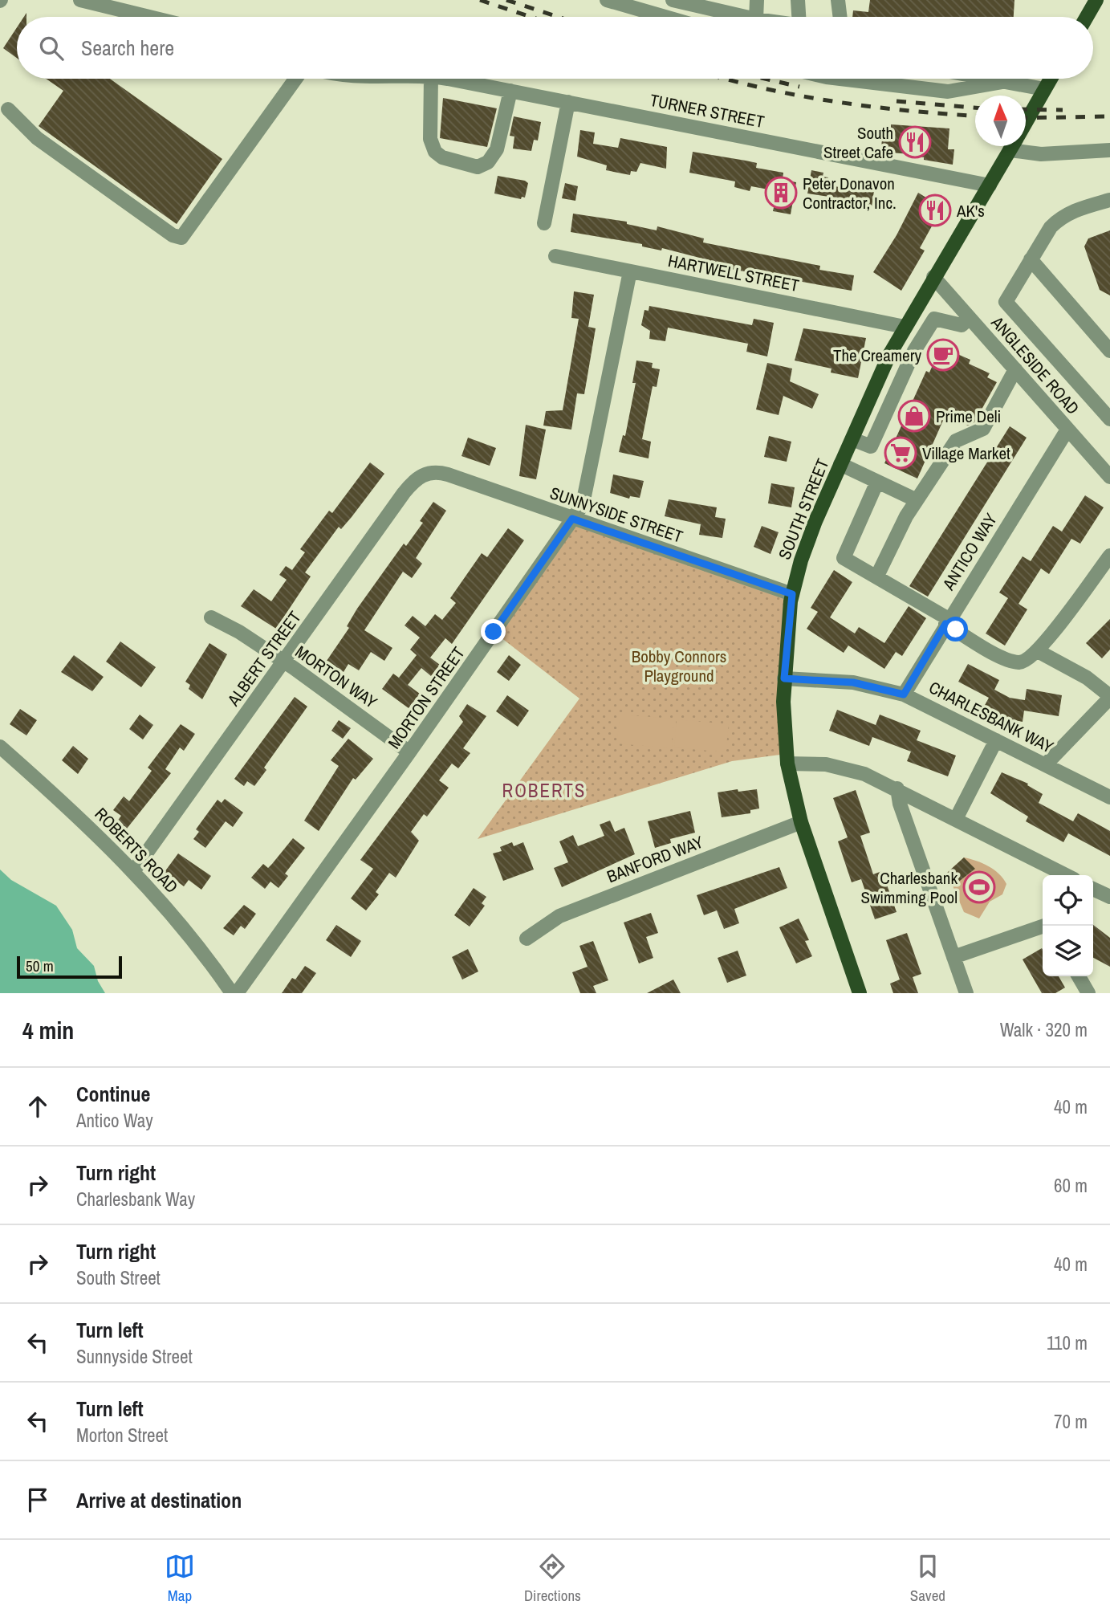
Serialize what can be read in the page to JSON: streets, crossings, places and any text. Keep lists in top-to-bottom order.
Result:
{
  "streets": {
    "main road": ["SOUTH STREET"],
    "street": [
      "TURNER STREET",
      "HARTWELL STREET",
      "ANGLESIDE ROAD",
      "SUNNYSIDE STREET",
      "ANTICO WAY",
      "ALBERT STREET",
      "MORTON WAY",
      "MORTON STREET",
      "CHARLESBANK WAY",
      "ROBERTS ROAD",
      "BANFORD WAY"
    ]
  },
  "crossings": [
    ["TURNER STREET", "SOUTH STREET"],
    ["HARTWELL STREET", "SOUTH STREET"],
    ["HARTWELL STREET", "MORTON STREET"],
    ["ANGLESIDE ROAD", "SOUTH STREET"],
    ["ANGLESIDE ROAD", "ANTICO WAY"],
    ["SOUTH STREET", "SUNNYSIDE STREET"],
    ["SOUTH STREET", "CHARLESBANK WAY"],
    ["SOUTH STREET", "BANFORD WAY"],
    ["SUNNYSIDE STREET", "ALBERT STREET"],
    ["SUNNYSIDE STREET", "MORTON STREET"],
    ["ANTICO WAY", "CHARLESBANK WAY"],
    ["ALBERT STREET", "MORTON WAY"],
    ["ALBERT STREET", "ROBERTS ROAD"],
    ["MORTON WAY", "MORTON STREET"]
  ],
  "districts": ["ROBERTS"],
  "parks": ["Bobby Connors Playground"],
  "places": {
    "restaurant": ["South Street Cafe", "AK's"],
    "building": ["Peter Donavon Contractor, Inc."],
    "cafe": ["The Creamery"],
    "shop": ["Prime Deli"],
    "supermarket": ["Village Market"],
    "sports": ["Charlesbank Swimming Pool"]
  },
  "scale_bar": "50 m",
  "north": "top",
  "page": {
    "search": "Search here",
    "scale": "50 m",
    "heading": ["4 min", "Walk · 320 m"],
    "list": [
      ["Continue", "Antico Way", "40 m"],
      ["Turn right", "Charlesbank Way", "60 m"],
      ["Turn right", "South Street", "40 m"],
      ["Turn left", "Sunnyside Street", "110 m"],
      ["Turn left", "Morton Street", "70 m"],
      "Arrive at destination"
    ],
    "nav": ["Map", "Directions", "Saved"]
  }
}
